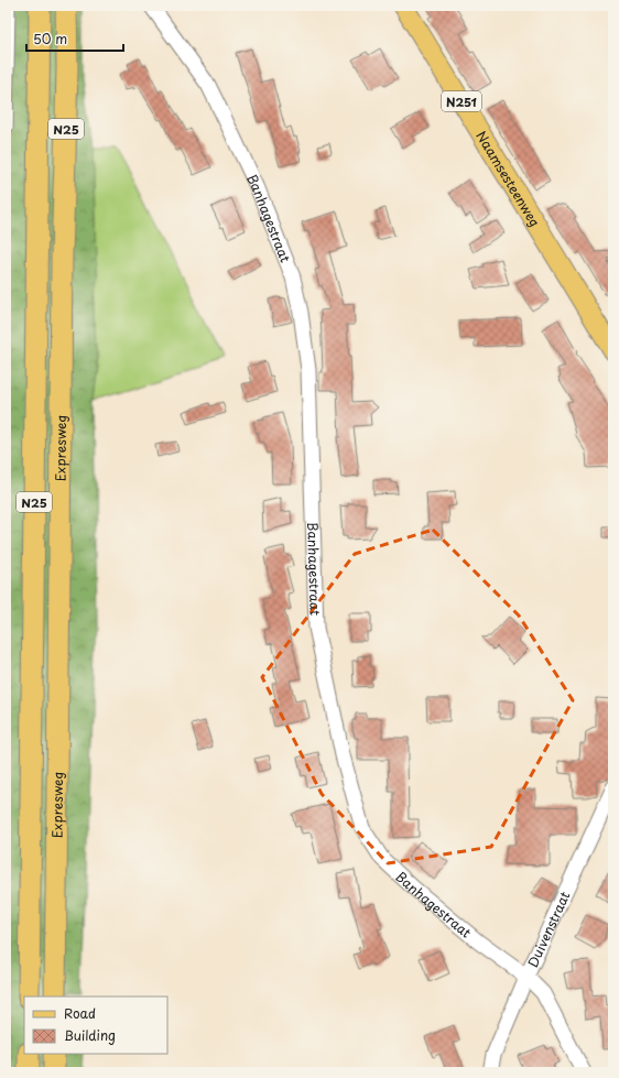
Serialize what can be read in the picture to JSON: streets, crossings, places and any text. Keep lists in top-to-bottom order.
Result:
{
  "streets": {
    "highway": ["N25", "Expresweg"],
    "main road": ["N251", "Naamsesteenweg"],
    "street": ["Banhagestraat", "Duivenstraat"]
  },
  "crossings": [
    ["Banhagestraat", "Duivenstraat"]
  ],
  "legend": ["Road", "Building"],
  "scale_bar": "50 m"
}
